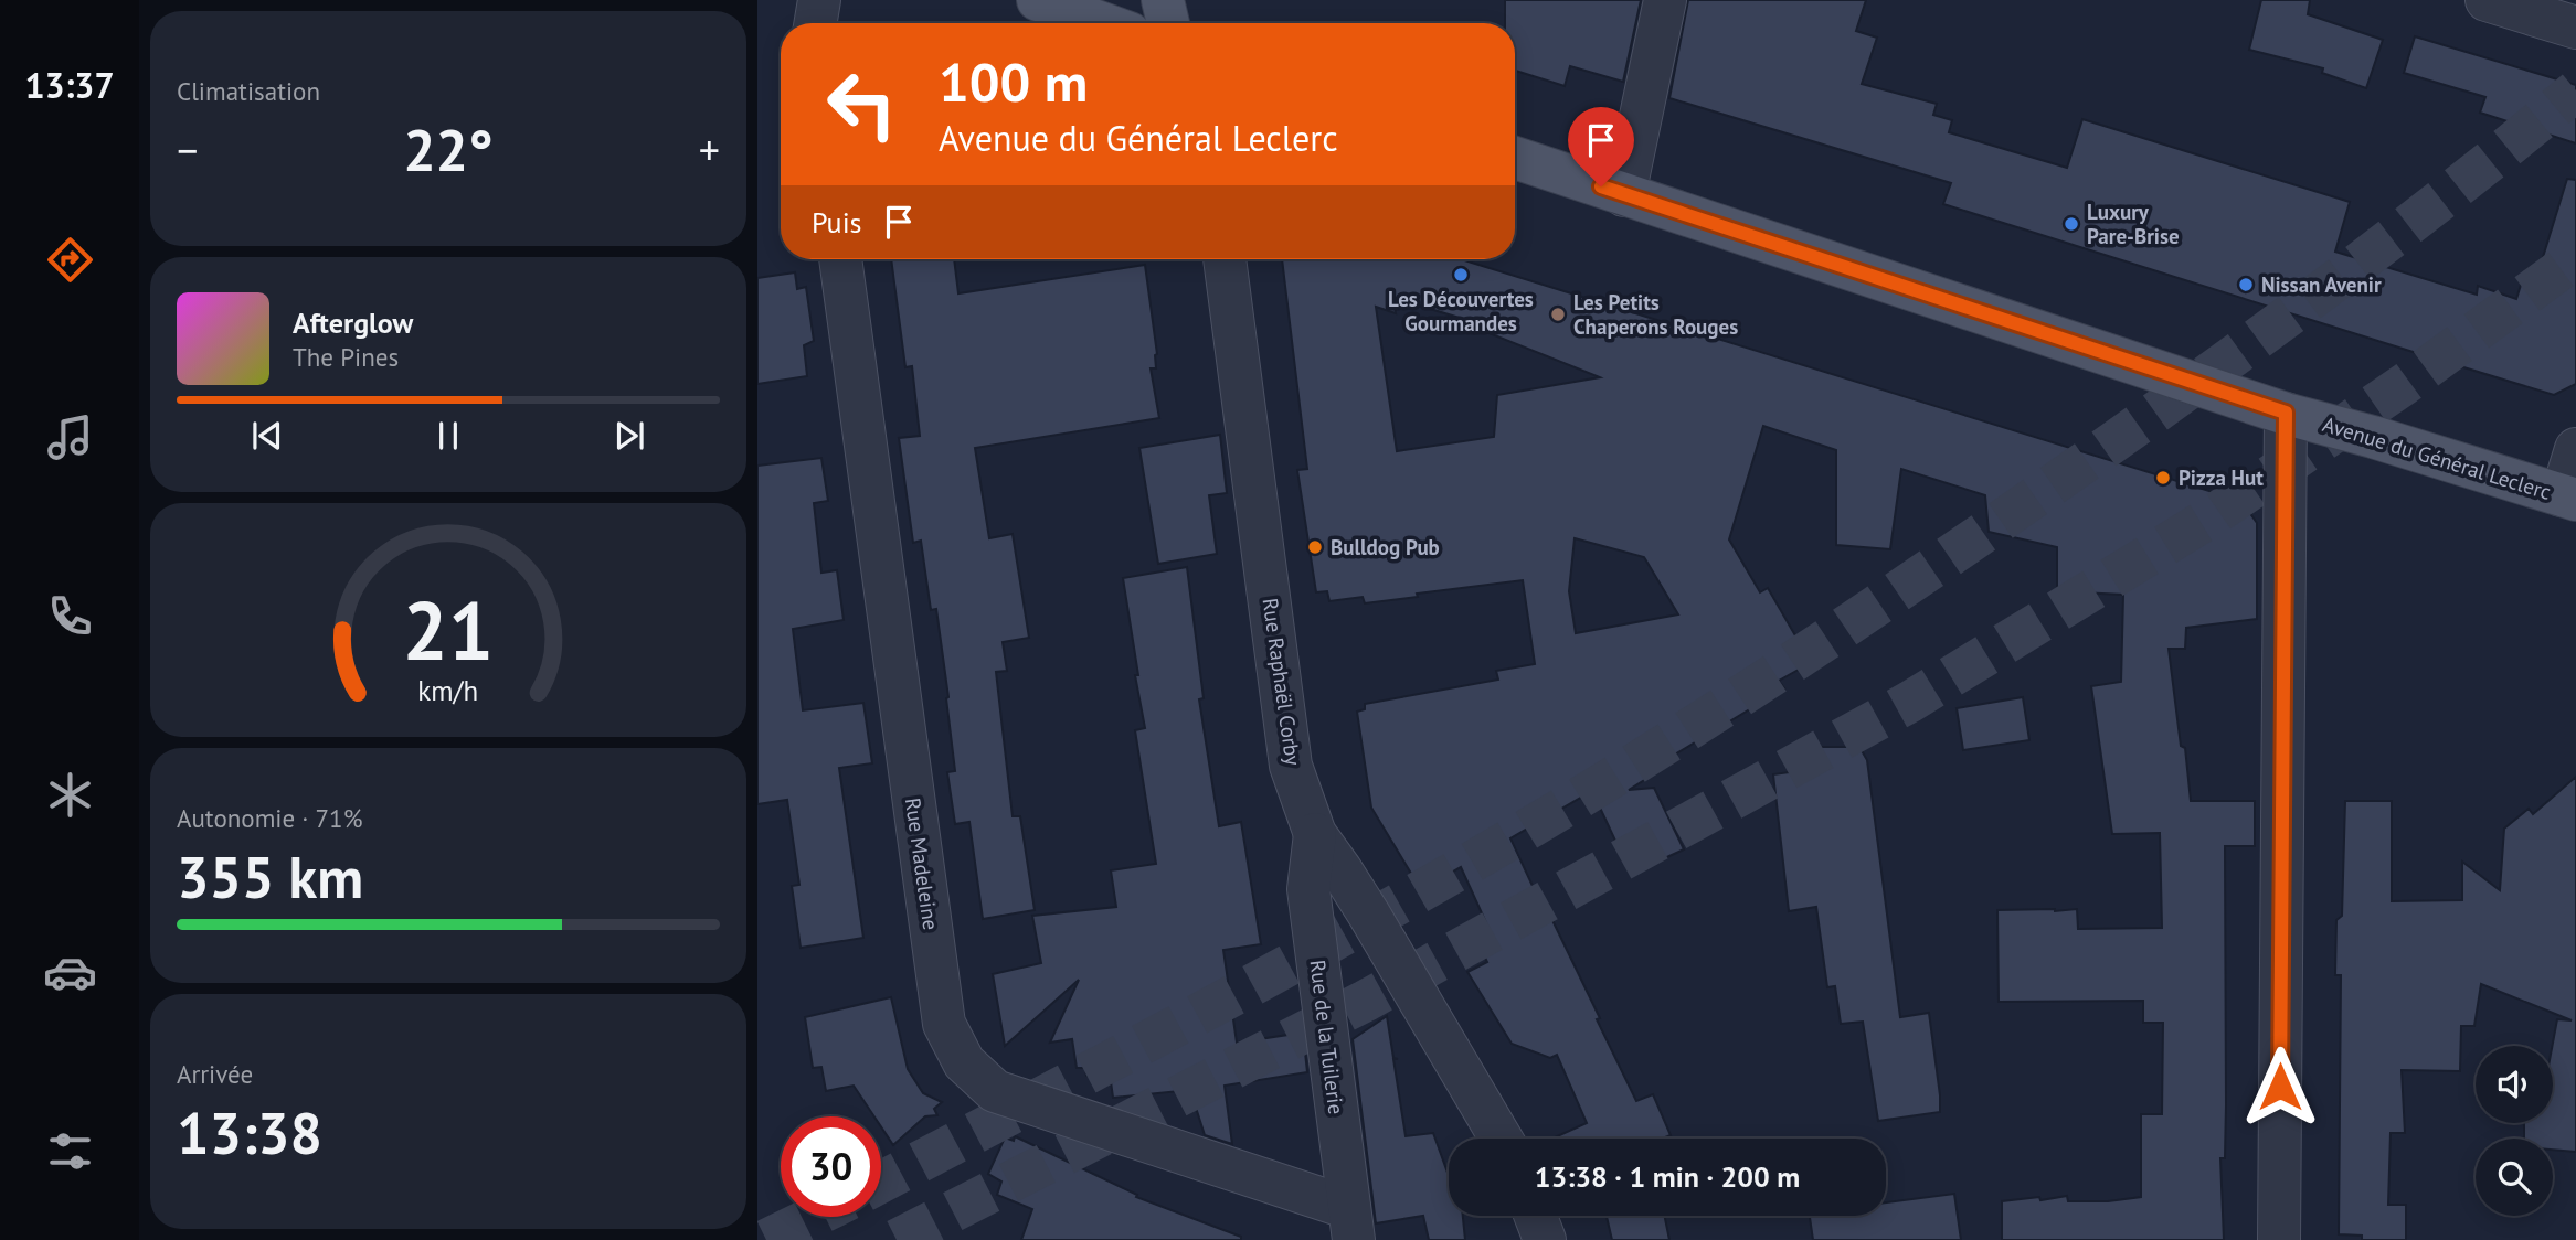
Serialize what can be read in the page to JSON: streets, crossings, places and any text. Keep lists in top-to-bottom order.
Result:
{
  "streets": {
    "main road": ["Avenue du Général Leclerc"],
    "street": ["Rue Raphaël Corby", "Rue Madeleine", "Rue de la Tuilerie"]
  },
  "crossings": [
    ["Rue Raphaël Corby", "Rue de la Tuilerie"],
    ["Rue Madeleine", "Rue de la Tuilerie"]
  ],
  "places": [
    "Luxury Pare-Brise",
    "Les Découvertes Gourmandes",
    "Nissan Avenir",
    "Les Petits Chaperons Rouges",
    "Pizza Hut",
    "Bulldog Pub"
  ],
  "page": {
    "tabs": "13:37",
    "tile": [
      "Climatisation",
      ["Autonomie · 71%", "355 km"],
      ["Arrivée", "13:38"]
    ],
    "turn": ["100 m", "Avenue du Général Leclerc"],
    "heat": ["−", "22°", "+"],
    "then": "Puis",
    "song": ["Afterglow", "The Pines"],
    "limit": "30",
    "trip": "13:38 · 1 min · 200 m",
    "gauge": ["21", "km/h"]
  }
}
